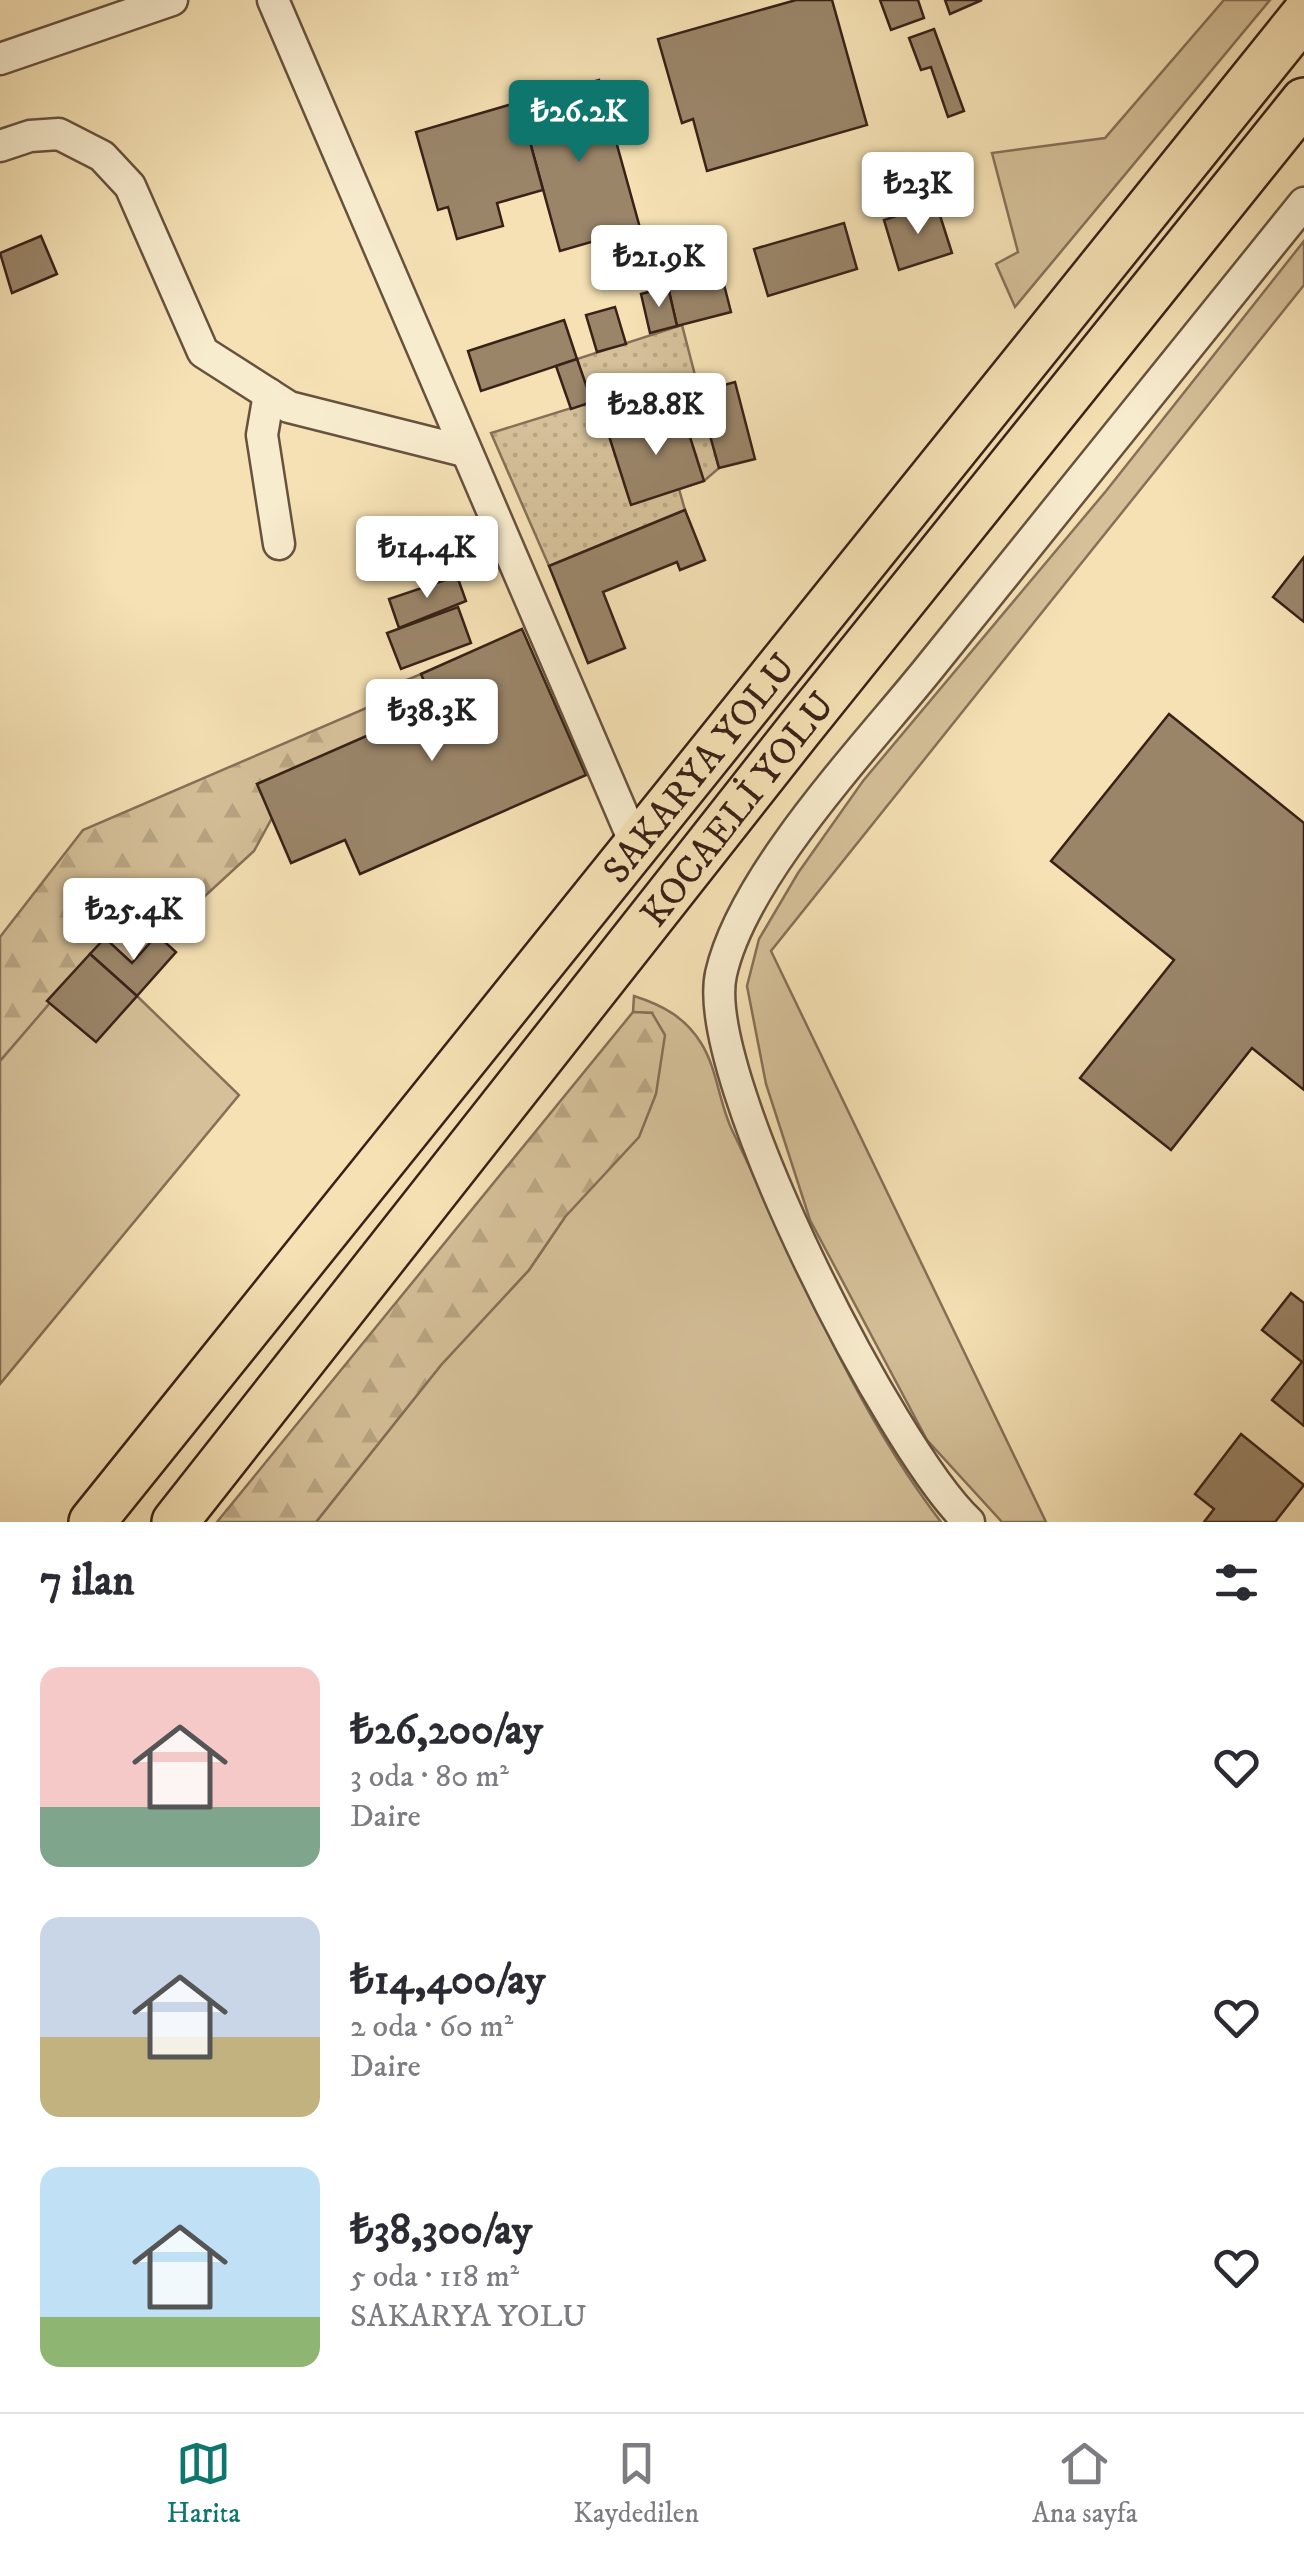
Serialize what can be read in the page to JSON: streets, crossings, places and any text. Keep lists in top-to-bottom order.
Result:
{
  "streets": {
    "highway": ["SAKARYA YOLU", "KOCAELİ YOLU"]
  },
  "page": {
    "price": [
      "₺26.2K",
      "₺23K",
      "₺21.9K",
      "₺28.8K",
      "₺14.4K",
      "₺38.3K",
      "₺25.4K"
    ],
    "heading": "7 ilan",
    "list": [
      {
        "name": "₺26,200/ay",
        "note": "3 oda · 80 m² · Daire"
      },
      {
        "name": "₺14,400/ay",
        "note": "2 oda · 60 m² · Daire"
      },
      {
        "name": "₺38,300/ay",
        "note": "5 oda · 118 m² · SAKARYA YOLU"
      }
    ],
    "tabs": ["Harita", "Kaydedilen", "Ana sayfa"]
  }
}
